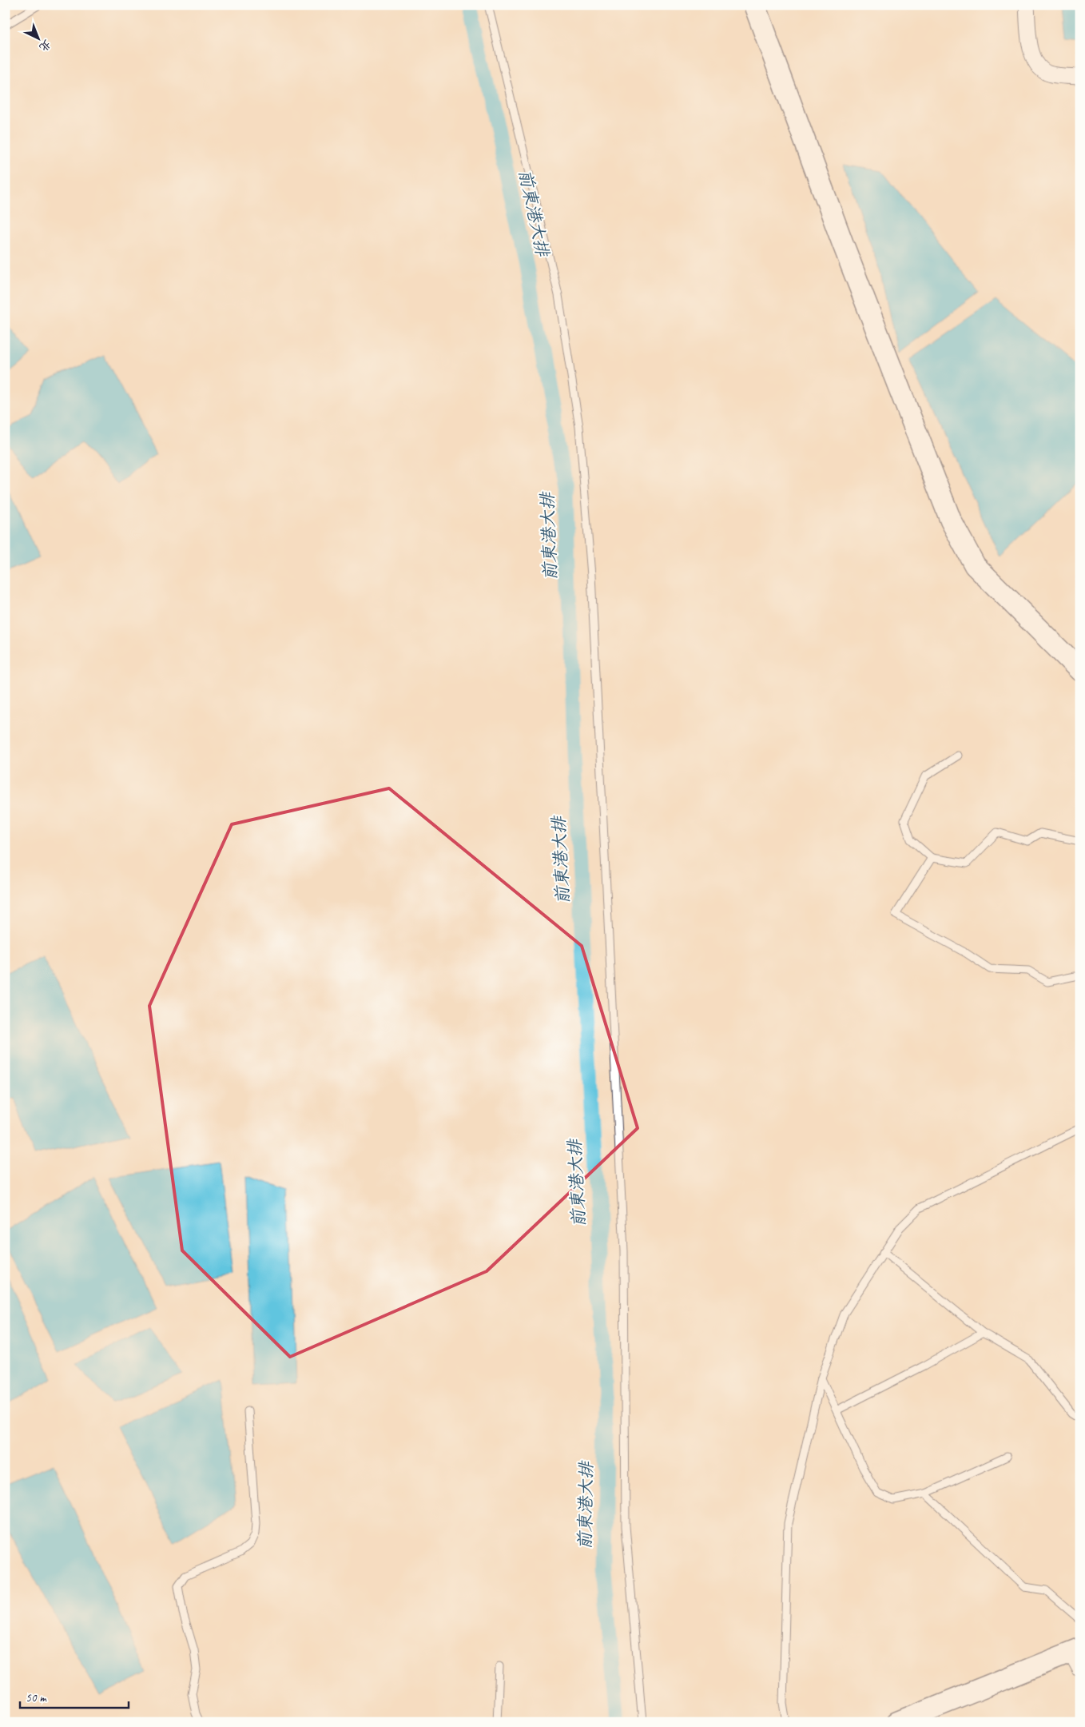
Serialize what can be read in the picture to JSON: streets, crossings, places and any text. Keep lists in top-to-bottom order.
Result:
{
  "water": ["前東港大排"],
  "scale_bar": "50 m",
  "north": "bottom right"
}
